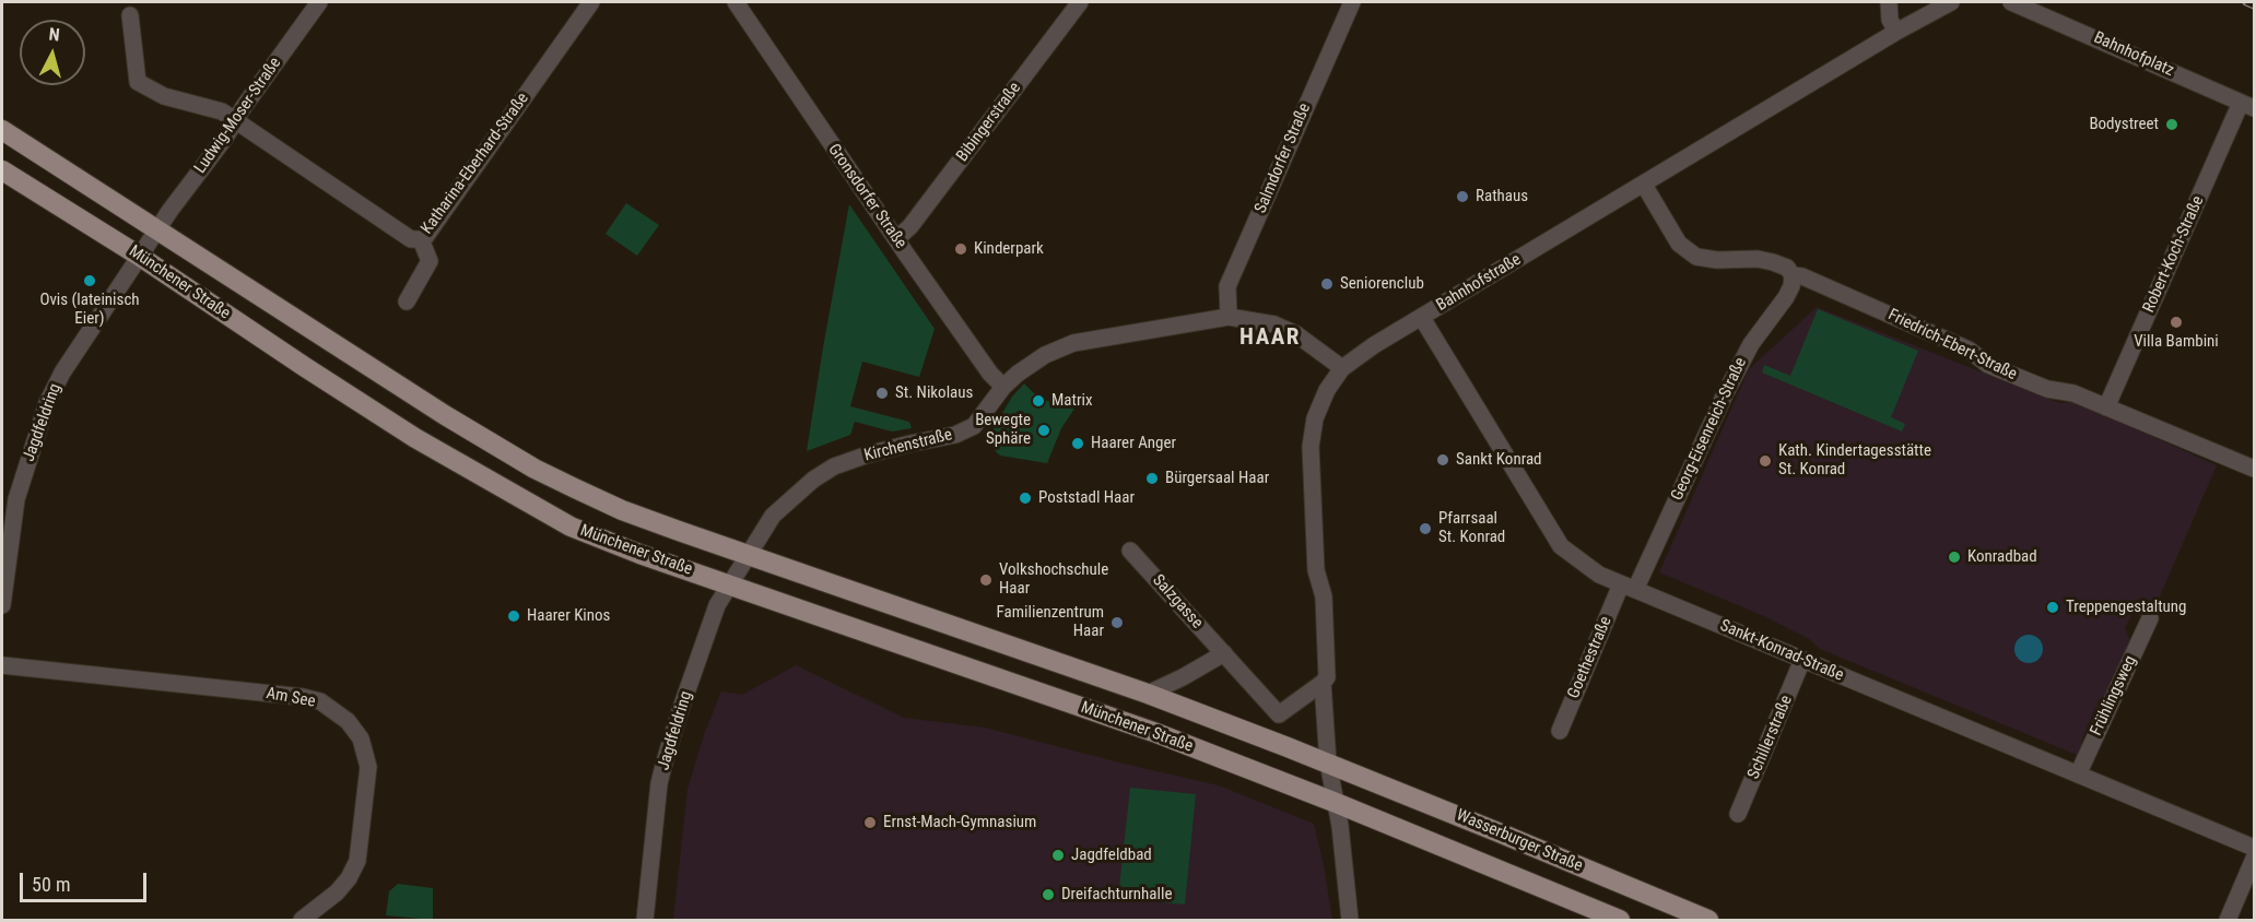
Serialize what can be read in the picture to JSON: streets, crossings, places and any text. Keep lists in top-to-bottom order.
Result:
{
  "streets": {
    "main road": ["Münchener Straße", "Wasserburger Straße"],
    "street": [
      "Bahnhofplatz",
      "Ludwig-Moser-Straße",
      "Bibingerstraße",
      "Salmdorfer Straße",
      "Katharina-Eberhard-Straße",
      "Gronsdorfer Straße",
      "Robert-Koch-Straße",
      "Bahnhofstraße",
      "Friedrich-Ebert-Straße",
      "Jagdfeldring",
      "Georg-Eisenreich-Straße",
      "Kirchenstraße",
      "Salzgasse",
      "Sankt-Konrad-Straße",
      "Goethestraße",
      "Frühlingsweg",
      "Am See",
      "Schillerstraße"
    ]
  },
  "crossings": [
    ["Bahnhofplatz", "Robert-Koch-Straße"],
    ["Ludwig-Moser-Straße", "Katharina-Eberhard-Straße"],
    ["Ludwig-Moser-Straße", "Münchener Straße"],
    ["Ludwig-Moser-Straße", "Jagdfeldring"],
    ["Bibingerstraße", "Gronsdorfer Straße"],
    ["Salmdorfer Straße", "Kirchenstraße"],
    ["Gronsdorfer Straße", "Kirchenstraße"],
    ["Robert-Koch-Straße", "Friedrich-Ebert-Straße"],
    ["Münchener Straße", "Bahnhofstraße"],
    ["Münchener Straße", "Jagdfeldring"],
    ["Münchener Straße", "Kirchenstraße"],
    ["Münchener Straße", "Wasserburger Straße"],
    ["Bahnhofstraße", "Friedrich-Ebert-Straße"],
    ["Bahnhofstraße", "Kirchenstraße"],
    ["Bahnhofstraße", "Sankt-Konrad-Straße"],
    ["Bahnhofstraße", "Wasserburger Straße"],
    ["Friedrich-Ebert-Straße", "Georg-Eisenreich-Straße"],
    ["Jagdfeldring", "Kirchenstraße"],
    ["Georg-Eisenreich-Straße", "Sankt-Konrad-Straße"],
    ["Georg-Eisenreich-Straße", "Goethestraße"],
    ["Sankt-Konrad-Straße", "Goethestraße"],
    ["Sankt-Konrad-Straße", "Frühlingsweg"],
    ["Sankt-Konrad-Straße", "Schillerstraße"]
  ],
  "districts": ["HAAR"],
  "places": [
    "Bodystreet",
    "Rathaus",
    "Kinderpark",
    "Ovis (lateinisch Eier)",
    "Seniorenclub",
    "Villa Bambini",
    "St. Nikolaus",
    "Matrix",
    "Bewegte Sphäre",
    "Haarer Anger",
    "Sankt Konrad",
    "Kath. Kindertagesstätte St. Konrad",
    "Bürgersaal Haar",
    "Poststadl Haar",
    "Pfarrsaal St. Konrad",
    "Konradbad",
    "Volkshochschule Haar",
    "Treppengestaltung",
    "Haarer Kinos",
    "Familienzentrum Haar",
    "Ernst-Mach-Gymnasium",
    "Jagdfeldbad",
    "Dreifachturnhalle"
  ],
  "scale_bar": "50 m",
  "north": "top"
}
